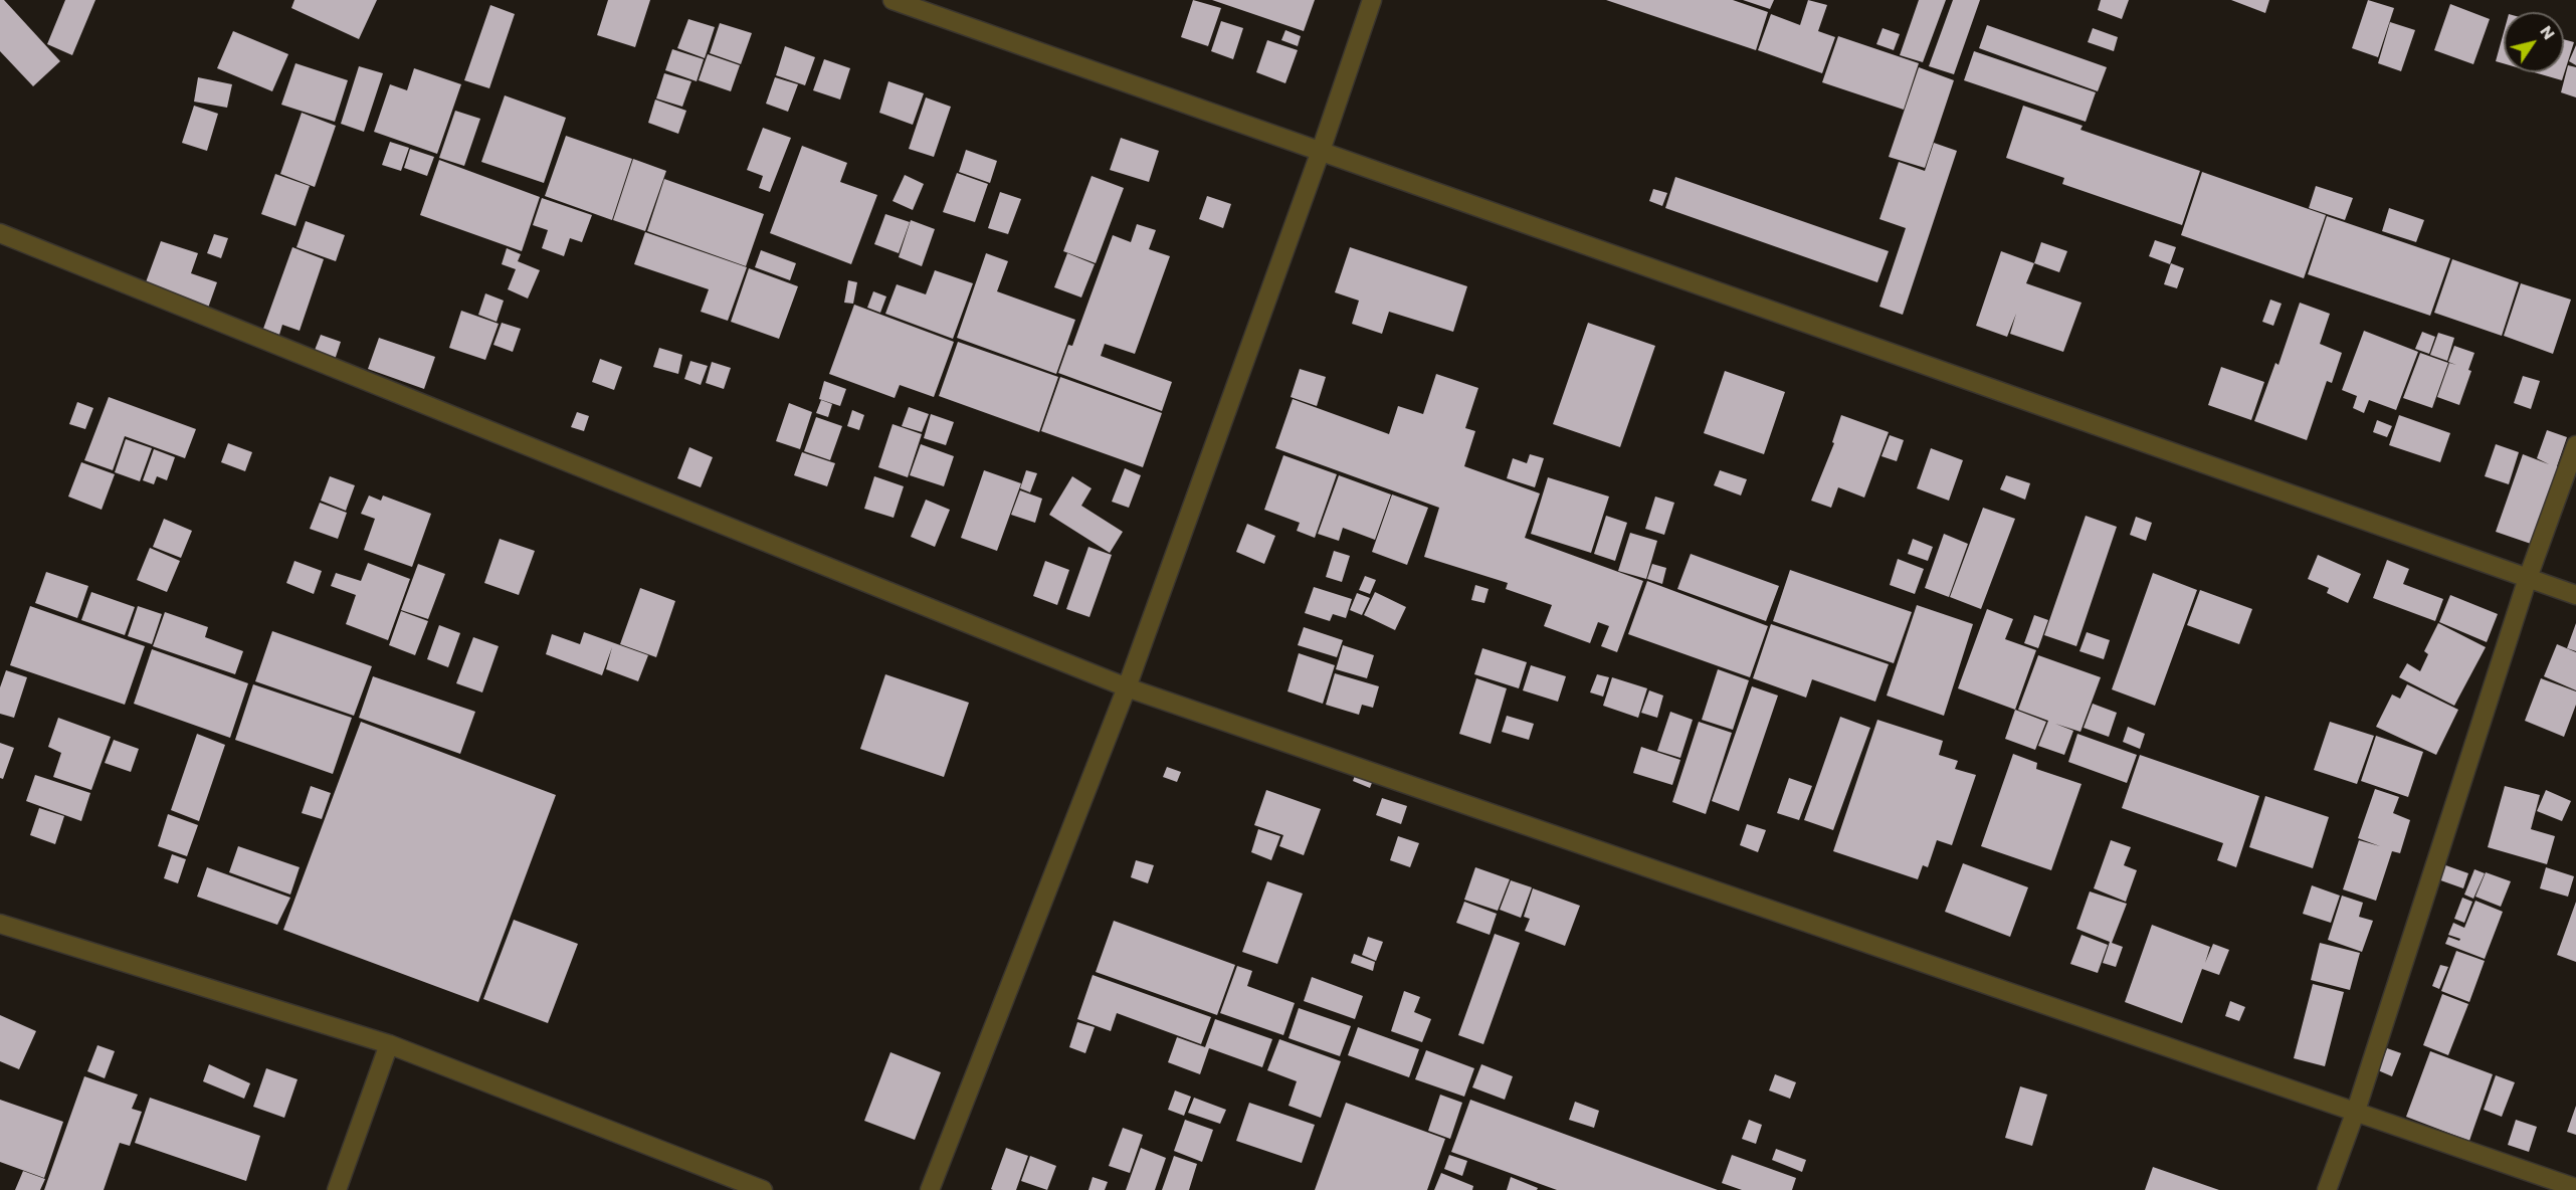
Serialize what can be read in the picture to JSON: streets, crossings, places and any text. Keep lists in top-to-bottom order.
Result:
{
  "north": "top right"
}
